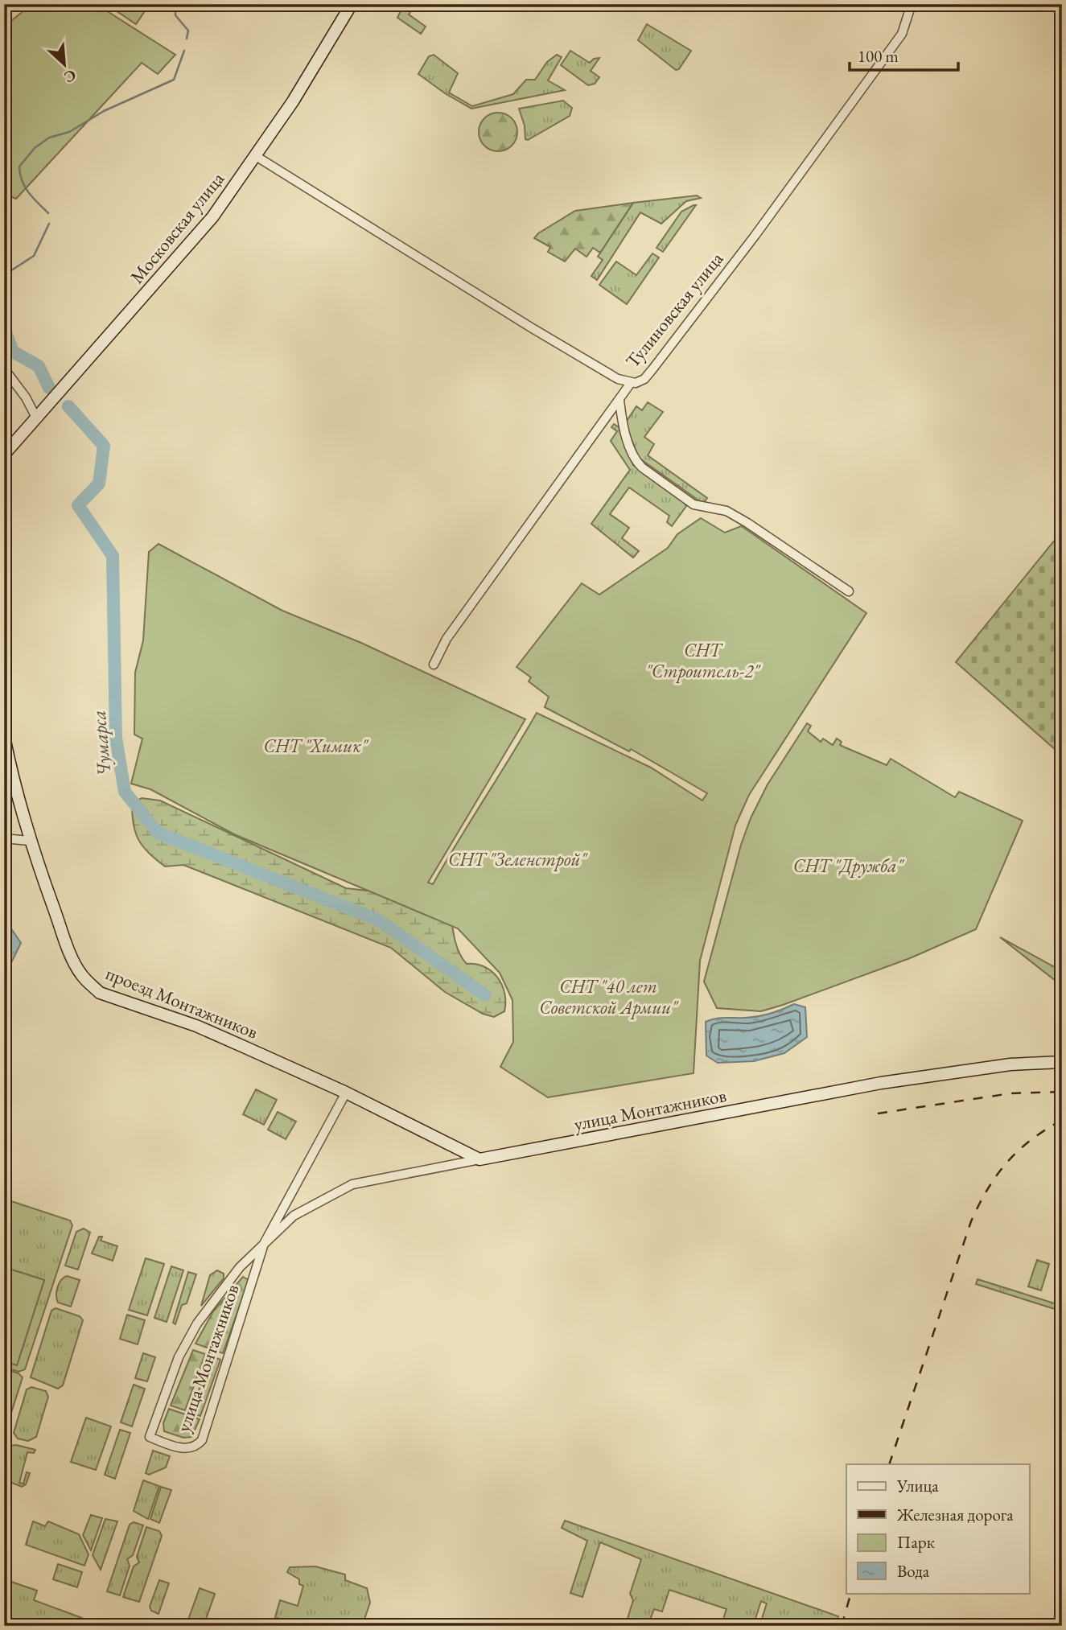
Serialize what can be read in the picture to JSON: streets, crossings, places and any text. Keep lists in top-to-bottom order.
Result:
{
  "streets": {
    "main road": ["Московская улица", "проезд Монтажников", "улица Монтажников"],
    "street": ["Тулиновская улица"]
  },
  "crossings": [
    ["Московская улица", "Тулиновская улица"],
    ["проезд Монтажников", "улица Монтажников"]
  ],
  "water": ["Чумарса"],
  "parks": [
    "СНТ \"Строитель-2\"",
    "СНТ \"Химик\"",
    "СНТ \"Зеленстрой\"",
    "СНТ \"Дружба\"",
    "СНТ \"40 лет Советской Армии\""
  ],
  "legend": [
    "Улица",
    "Железная дорога",
    "Парк",
    "Вода"
  ],
  "scale_bar": "100 m",
  "north": "bottom right"
}
